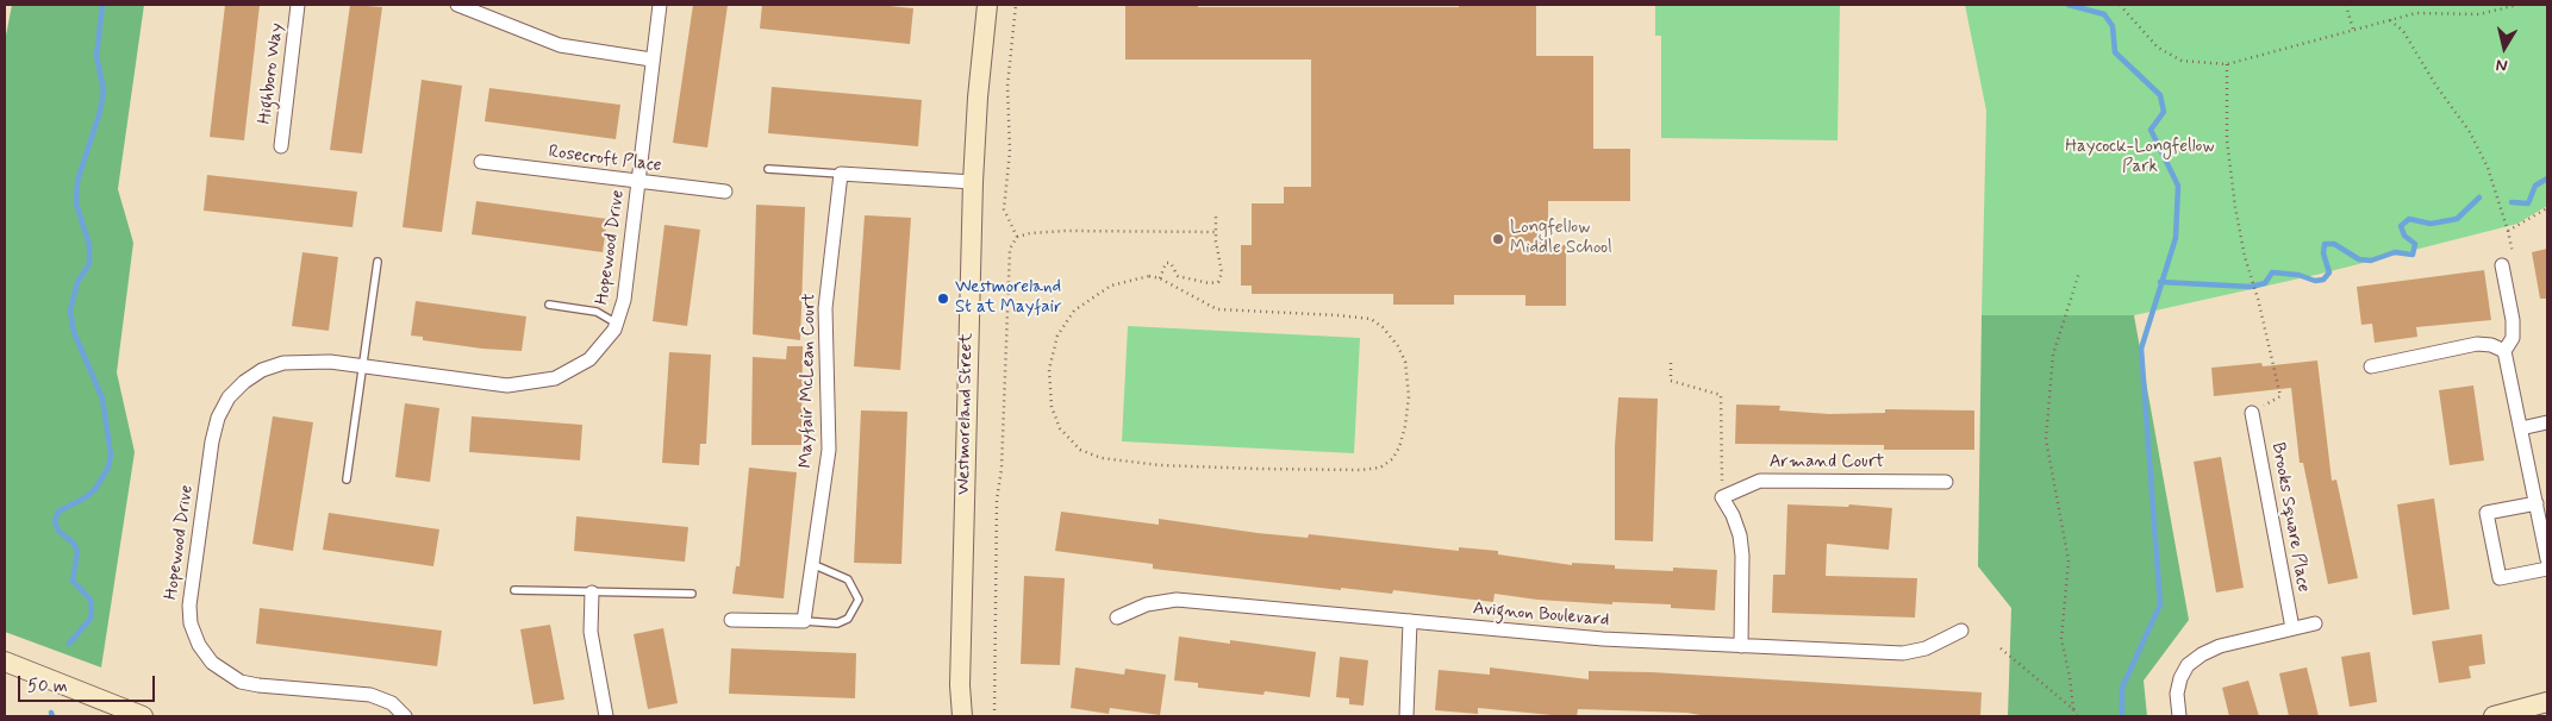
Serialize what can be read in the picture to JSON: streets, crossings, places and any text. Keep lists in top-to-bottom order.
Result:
{
  "streets": {
    "main road": ["Westmoreland Street"],
    "street": [
      "Highboro Way",
      "Rosecroft Place",
      "Hopewood Drive",
      "Mayfair McLean Court",
      "Armand Court",
      "Brooks Square Place",
      "Avignon Boulevard"
    ]
  },
  "crossings": [
    ["Rosecroft Place", "Hopewood Drive"]
  ],
  "parks": ["Haycock-Longfellow Park"],
  "places": ["Longfellow Middle School", "Westmoreland St at Mayfair"],
  "scale_bar": "50 m",
  "north": "bottom"
}
